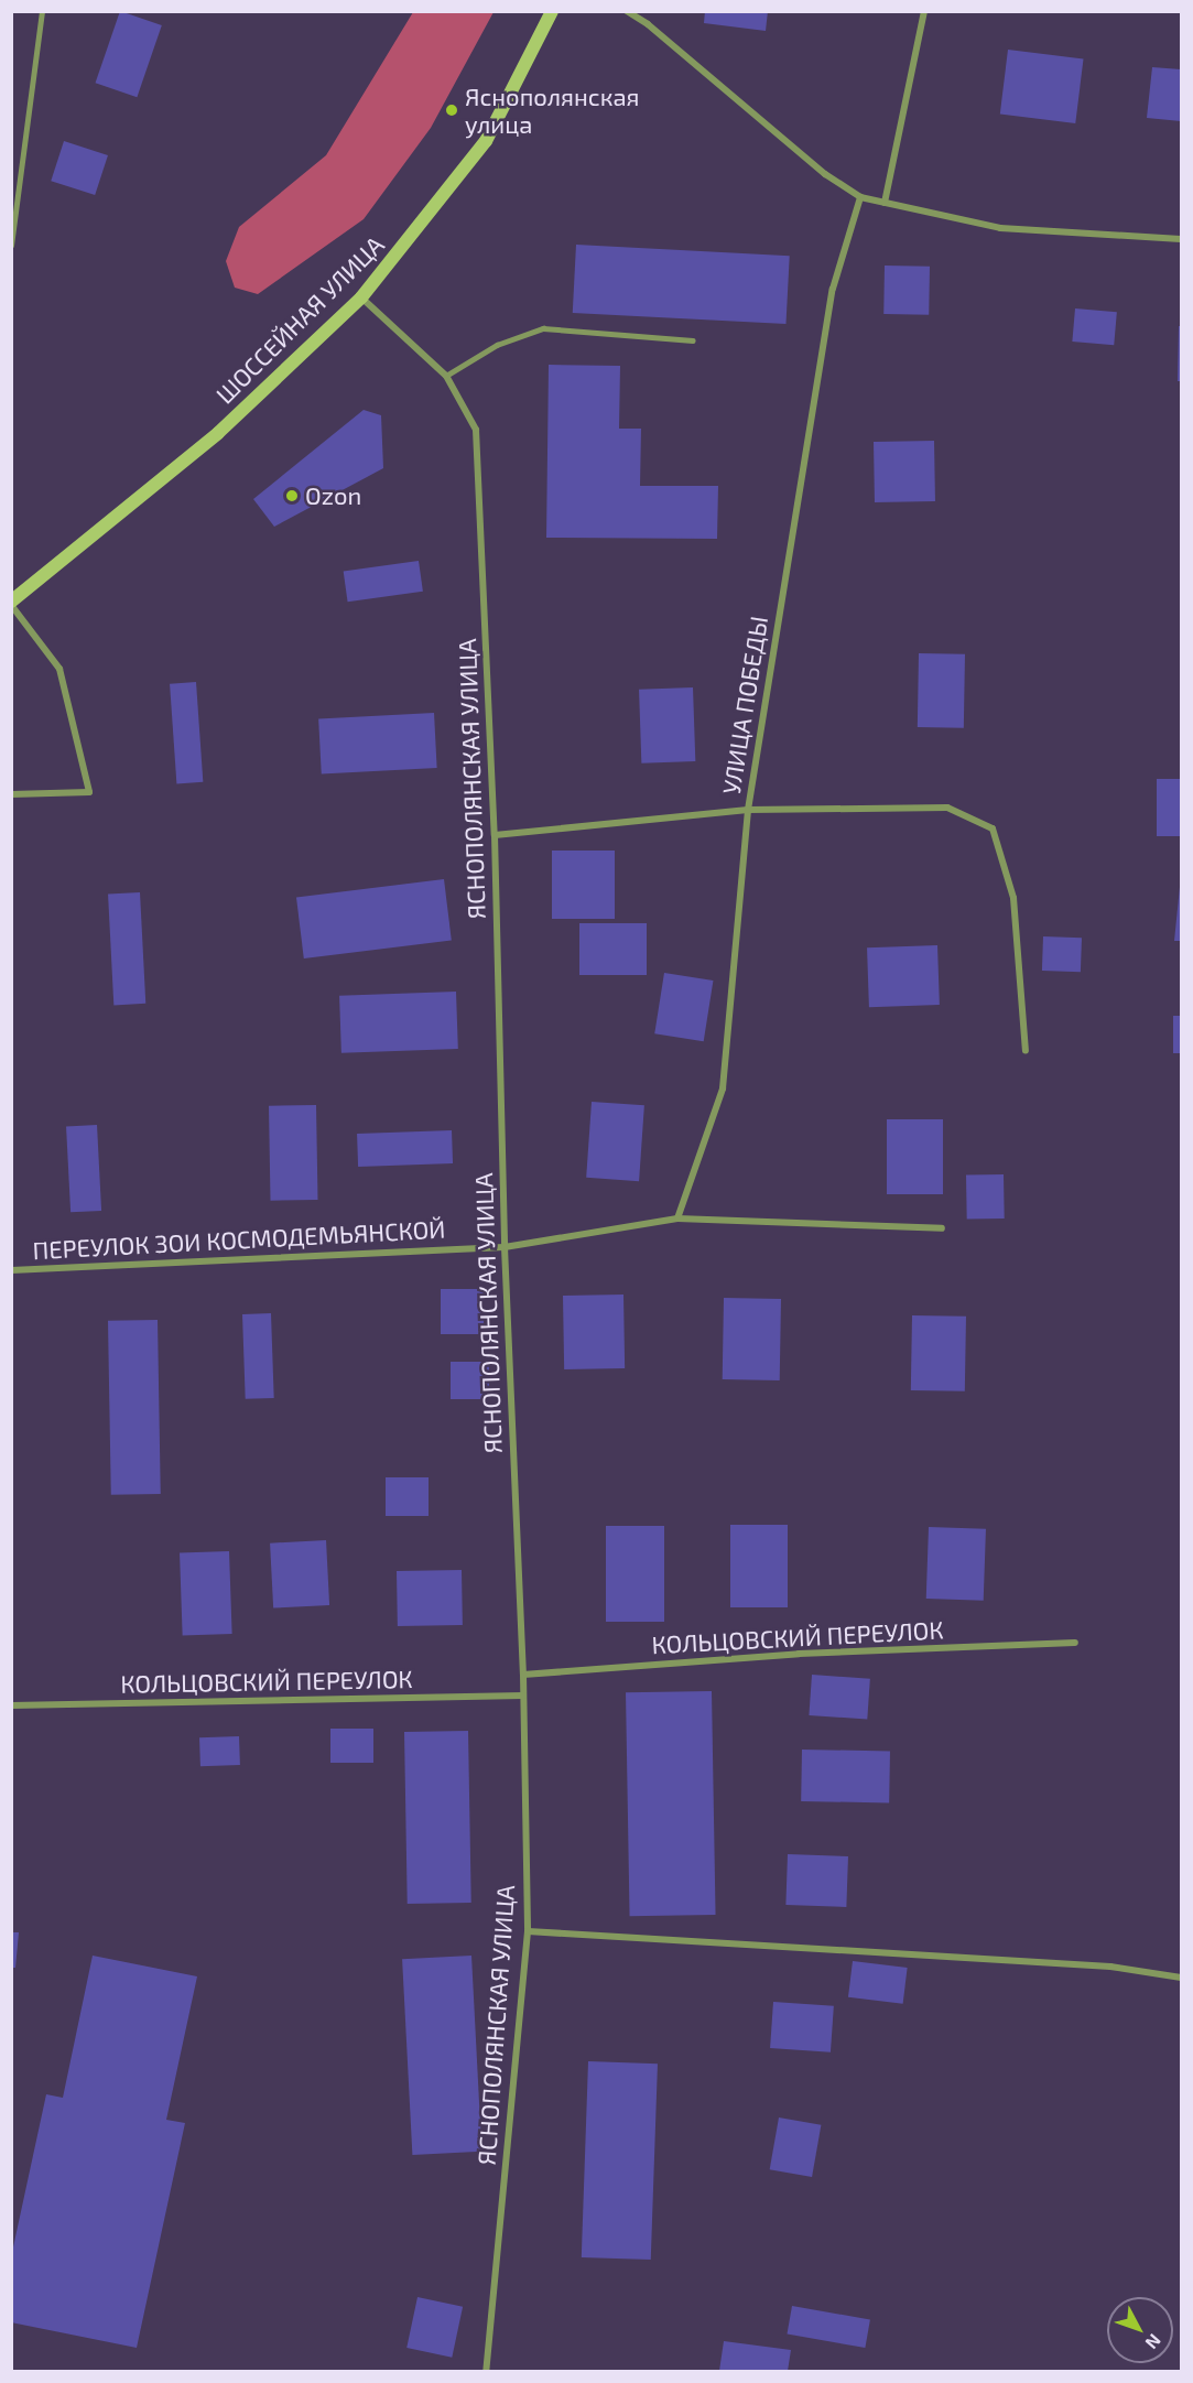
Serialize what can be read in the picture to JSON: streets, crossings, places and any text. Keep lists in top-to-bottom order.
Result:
{
  "streets": {
    "main road": ["ШОССЕЙНАЯ УЛИЦА"],
    "street": [
      "УЛИЦА ПОБЕДЫ",
      "ЯСНОПОЛЯНСКАЯ УЛИЦА",
      "ПЕРЕУЛОК ЗОИ КОСМОДЕМЬЯНСКОЙ",
      "КОЛЬЦОВСКИЙ ПЕРЕУЛОК"
    ]
  },
  "crossings": [
    ["ШОССЕЙНАЯ УЛИЦА", "ЯСНОПОЛЯНСКАЯ УЛИЦА"],
    ["УЛИЦА ПОБЕДЫ", "ПЕРЕУЛОК ЗОИ КОСМОДЕМЬЯНСКОЙ"],
    ["ЯСНОПОЛЯНСКАЯ УЛИЦА", "ПЕРЕУЛОК ЗОИ КОСМОДЕМЬЯНСКОЙ"],
    ["ЯСНОПОЛЯНСКАЯ УЛИЦА", "КОЛЬЦОВСКИЙ ПЕРЕУЛОК"]
  ],
  "places": ["Яснополянская улица", "Ozon"],
  "north": "bottom right"
}
